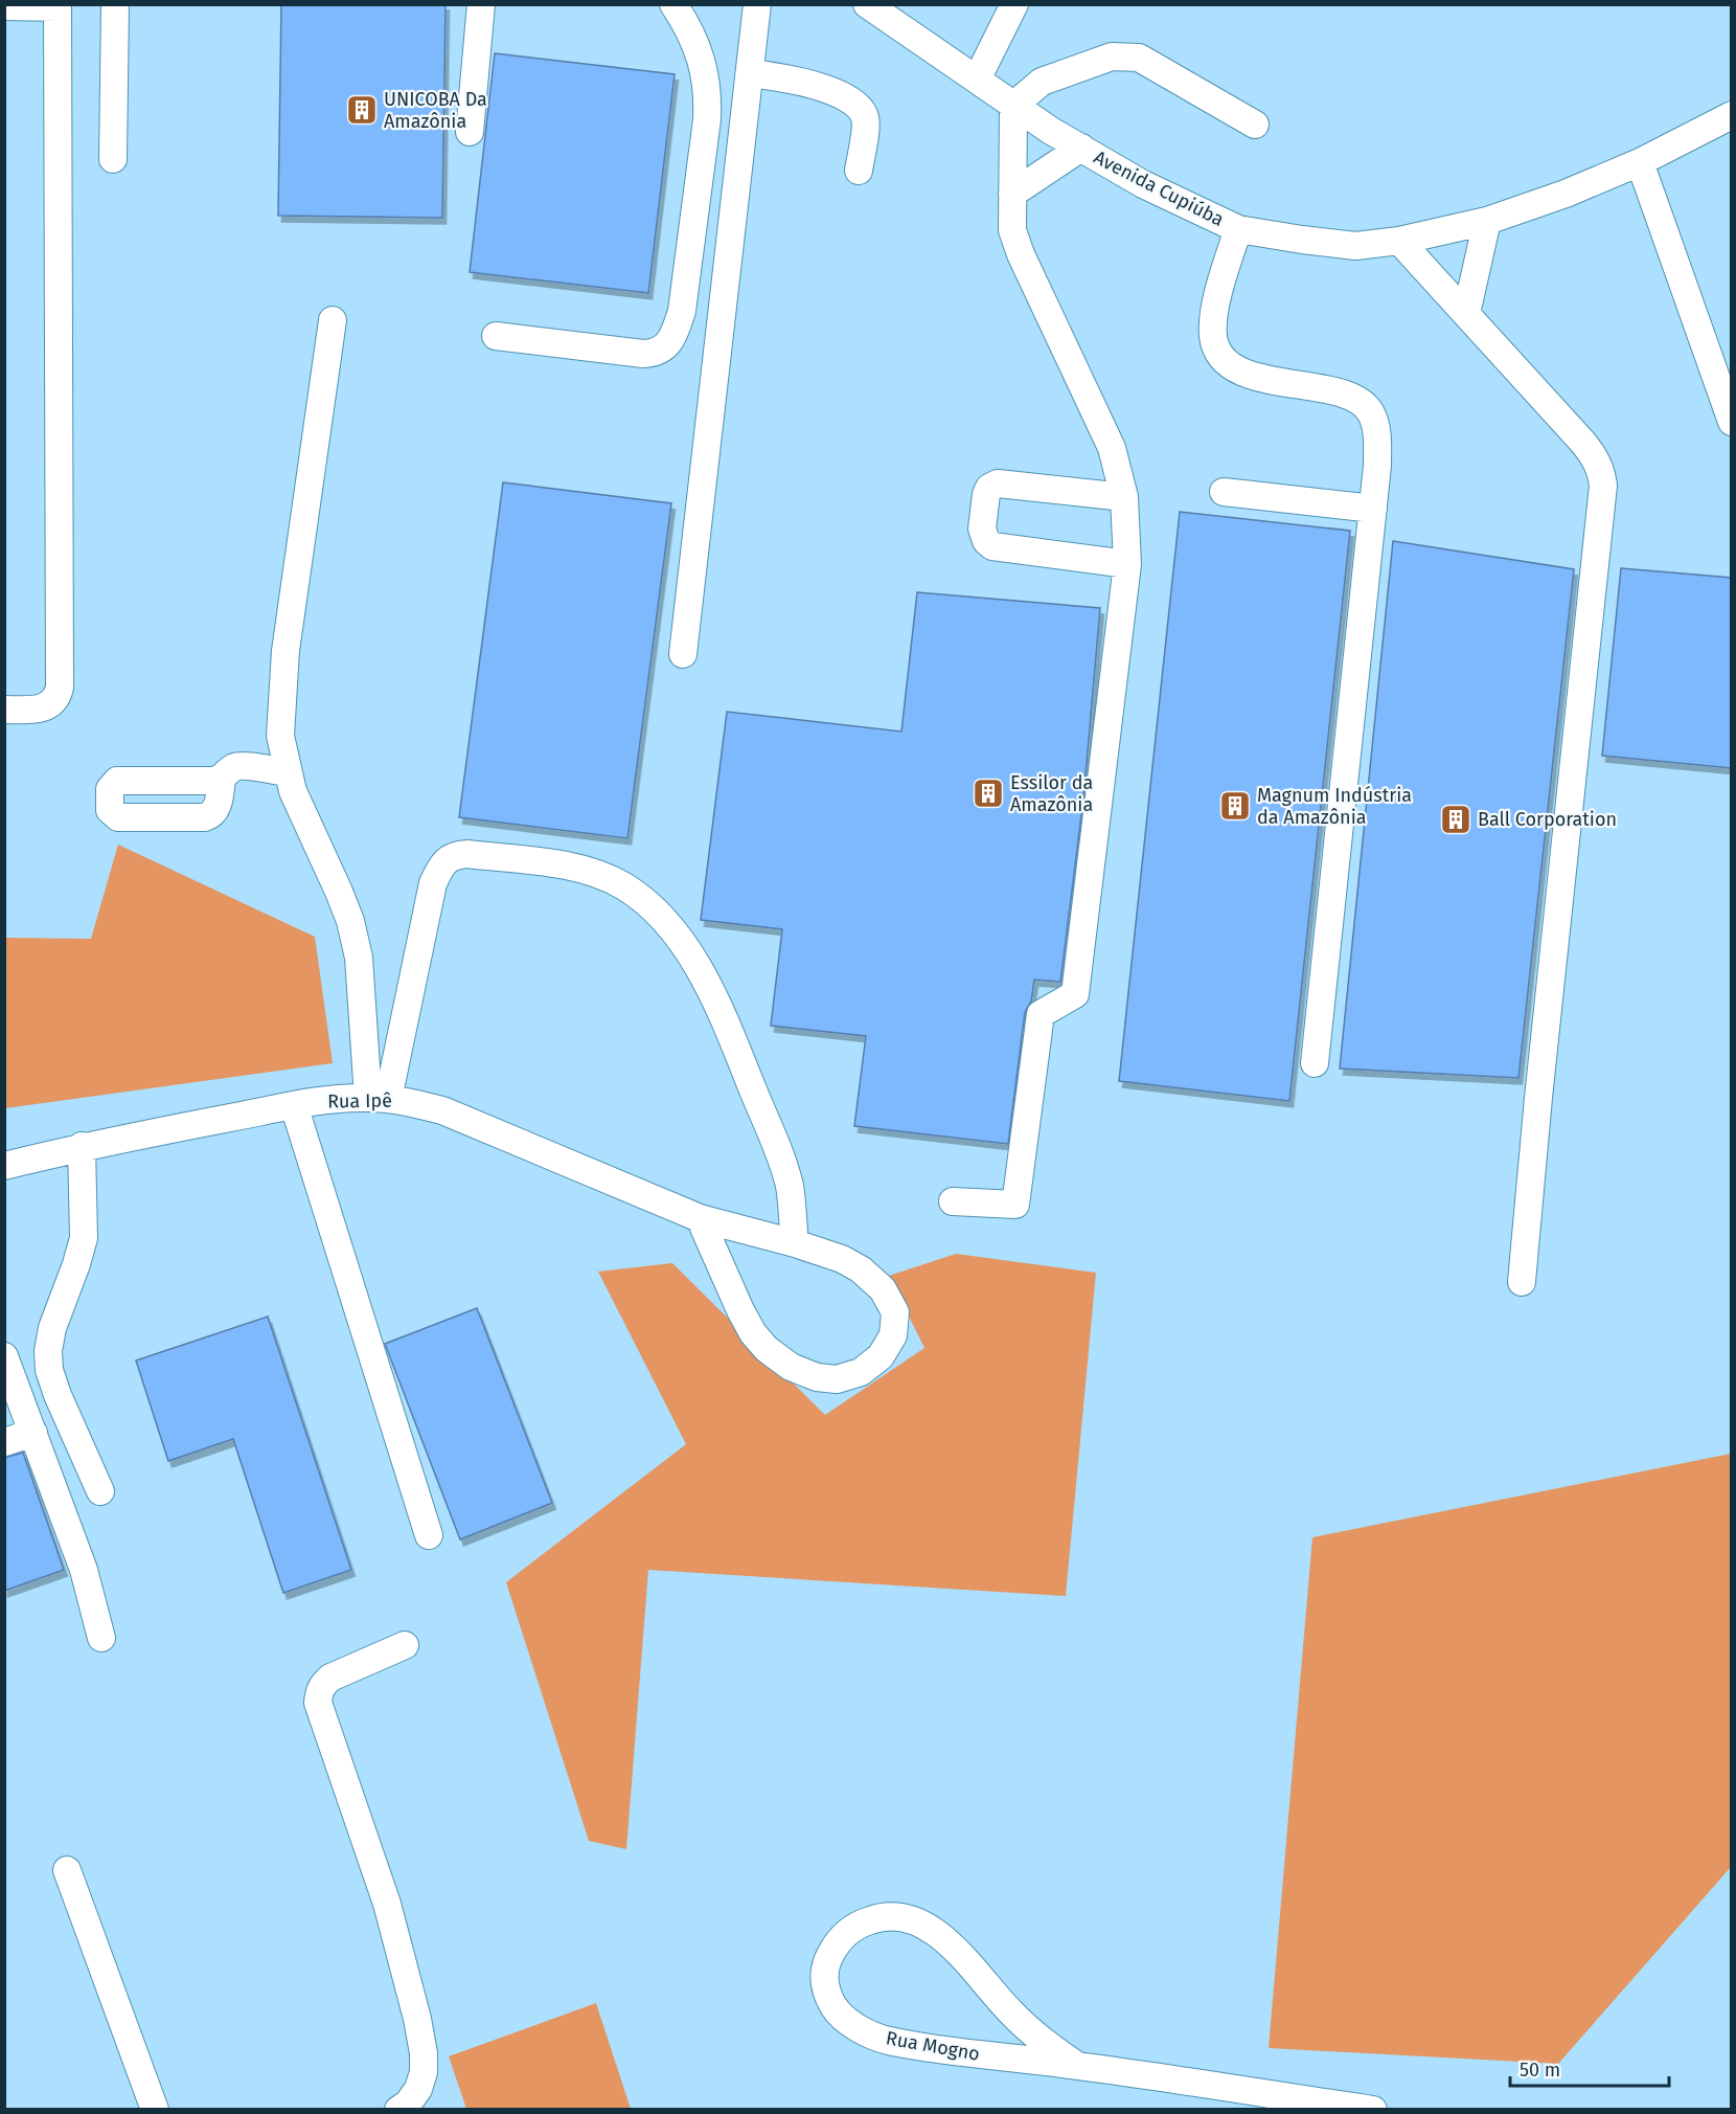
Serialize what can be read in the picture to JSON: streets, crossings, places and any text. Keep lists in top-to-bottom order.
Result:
{
  "streets": {
    "street": ["Avenida Cupiúba", "Rua Ipê", "Rua Mogno"]
  },
  "places": {
    "building": [
      "UNICOBA Da Amazônia",
      "Essilor da Amazônia",
      "Magnum Indústria da Amazônia",
      "Ball Corporation"
    ]
  },
  "scale_bar": "50 m"
}
